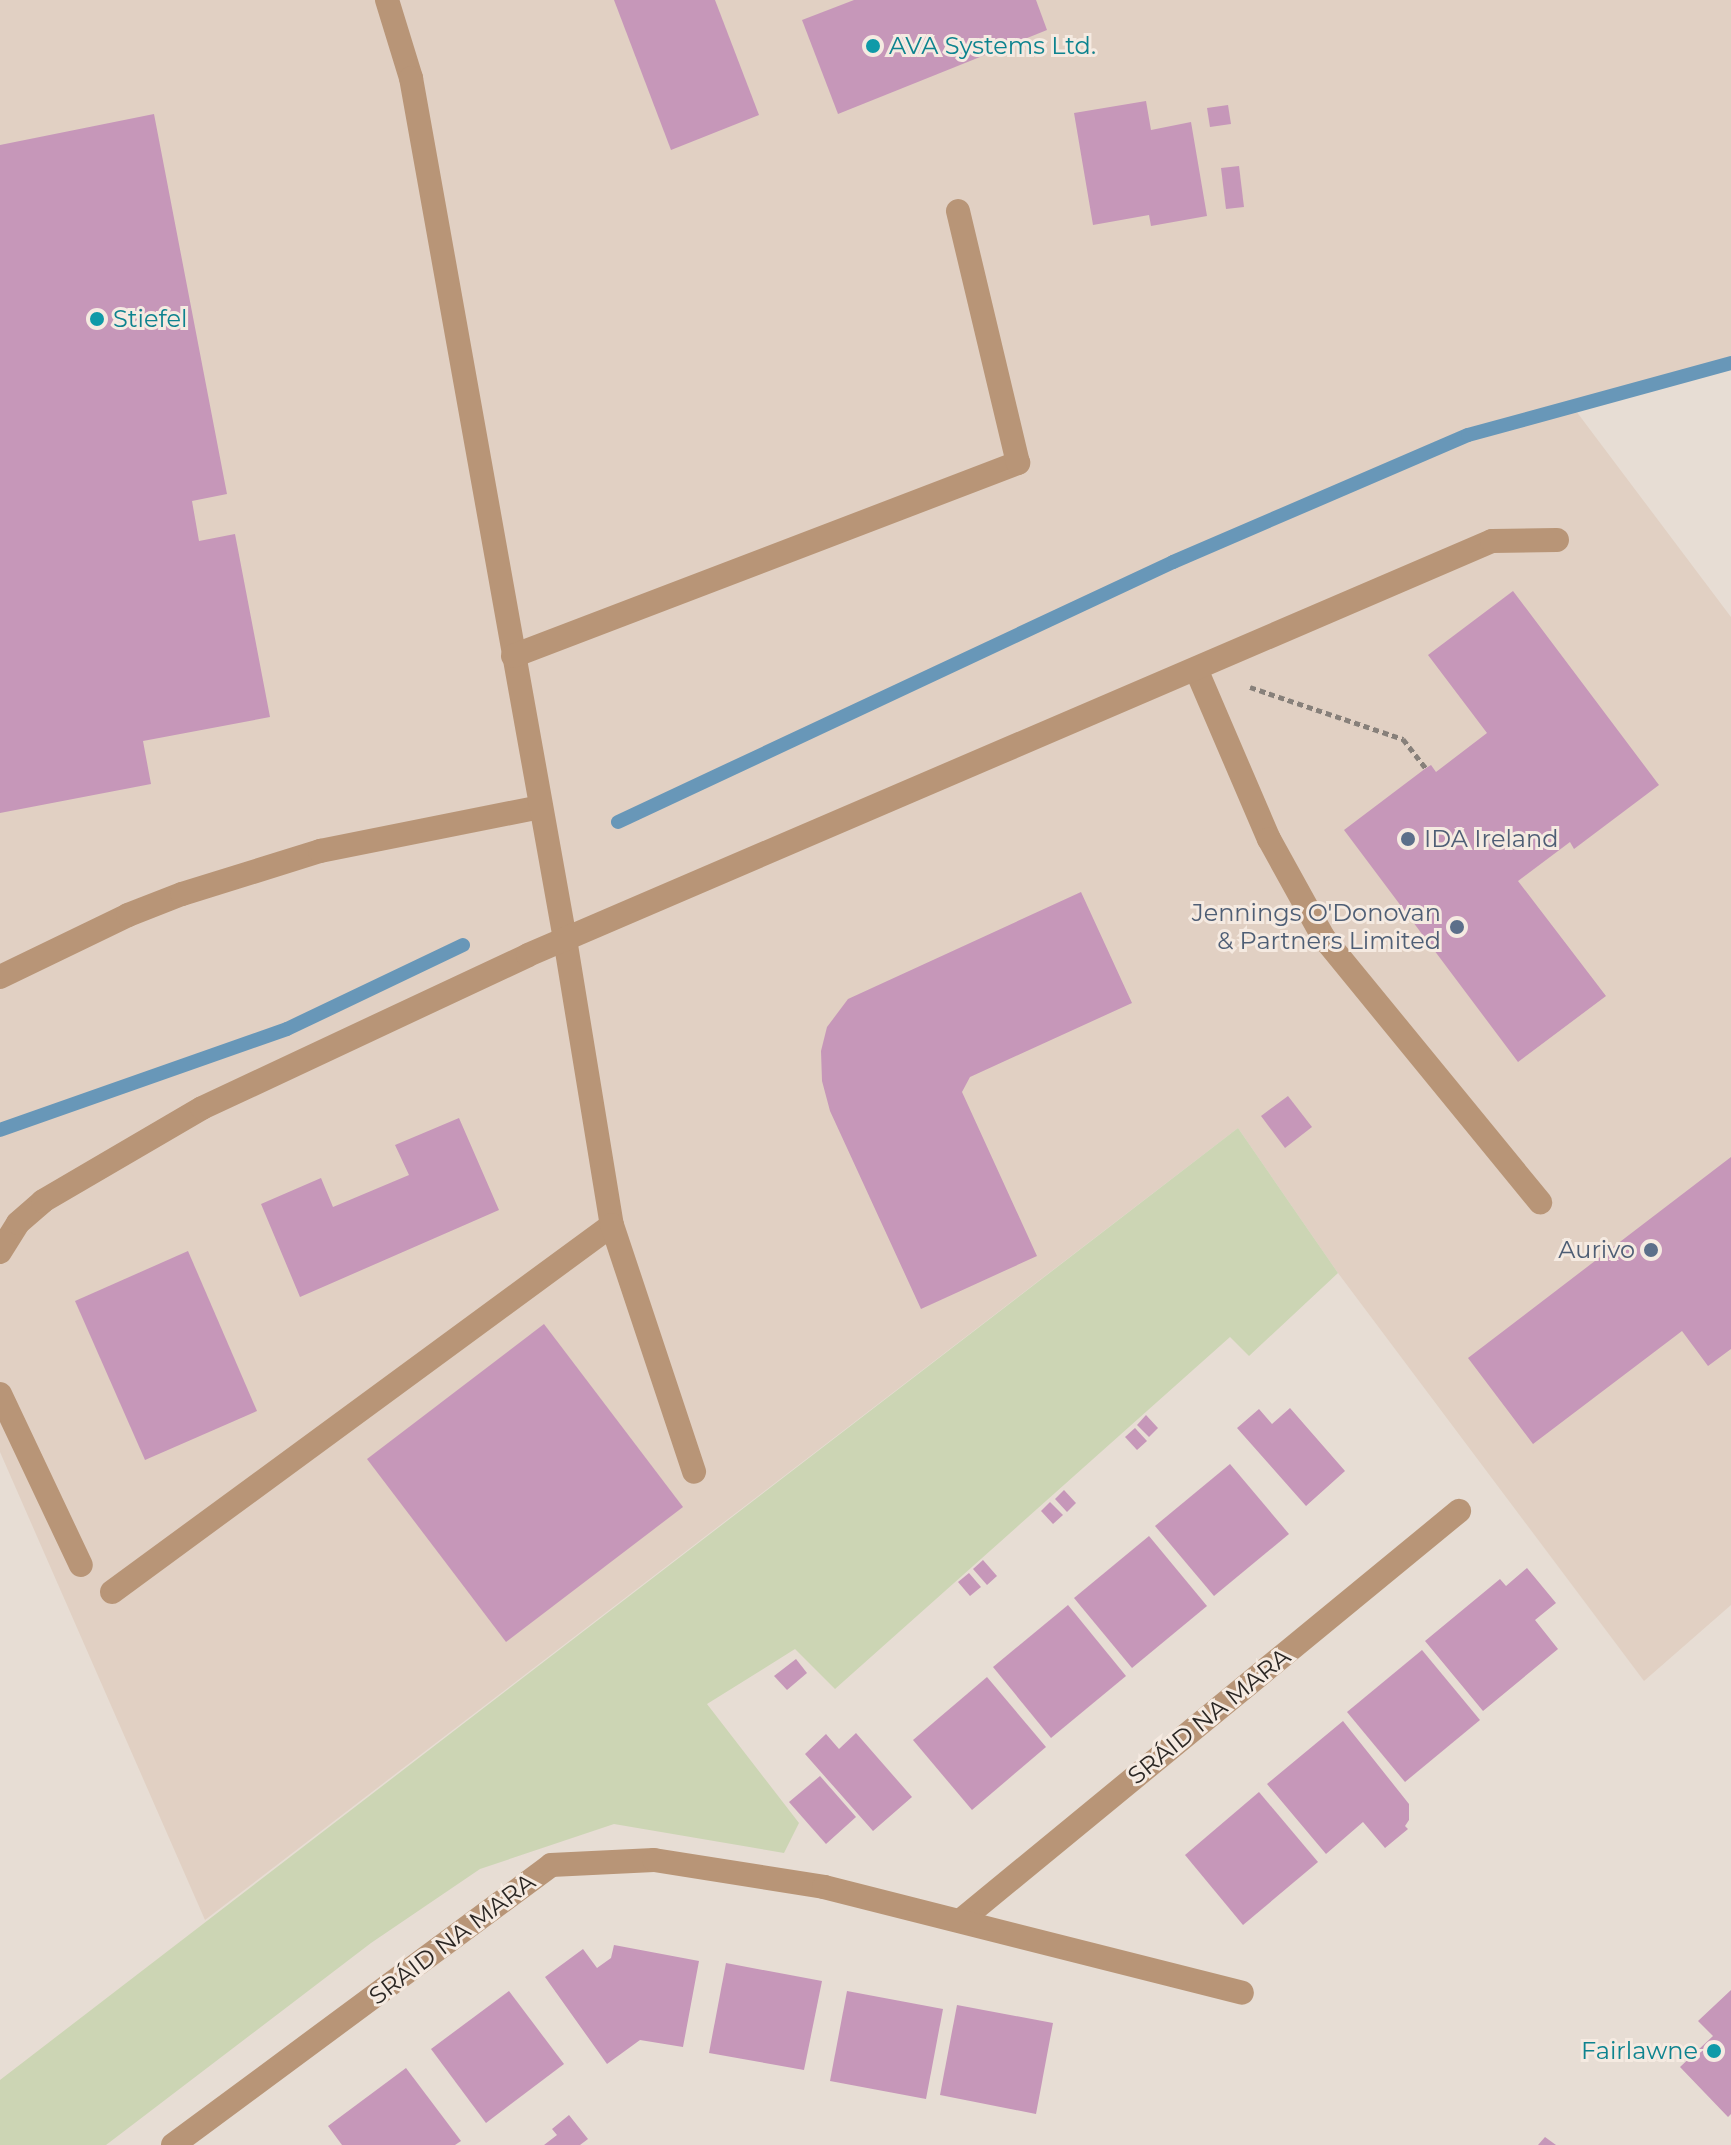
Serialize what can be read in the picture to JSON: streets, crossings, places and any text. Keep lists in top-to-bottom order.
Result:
{
  "streets": {
    "street": ["SRÁID NA MARA"]
  },
  "places": [
    "AVA Systems Ltd.",
    "Stiefel",
    "IDA Ireland",
    "Jennings O'Donovan & Partners Limited",
    "Aurivo",
    "Fairlawne"
  ]
}
